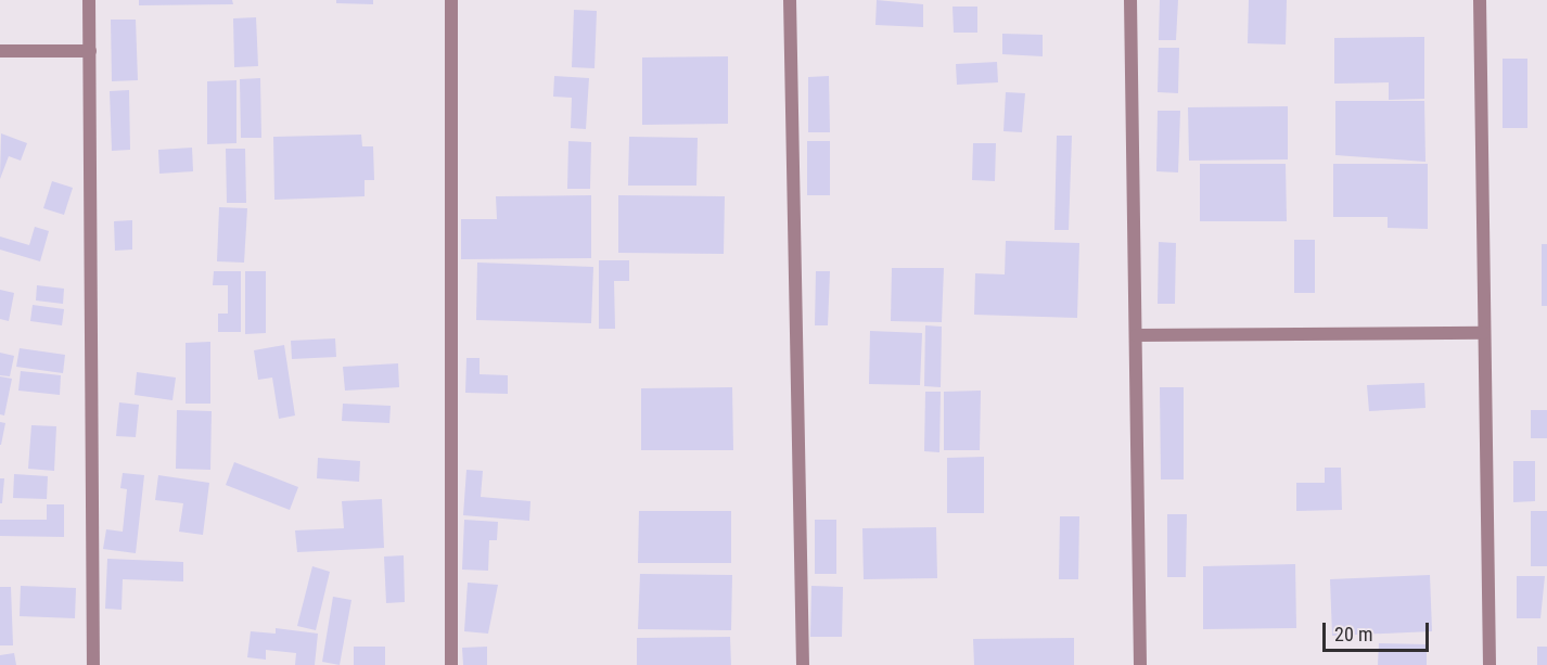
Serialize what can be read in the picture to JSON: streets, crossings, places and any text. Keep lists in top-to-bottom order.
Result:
{
  "scale_bar": "20 m"
}
